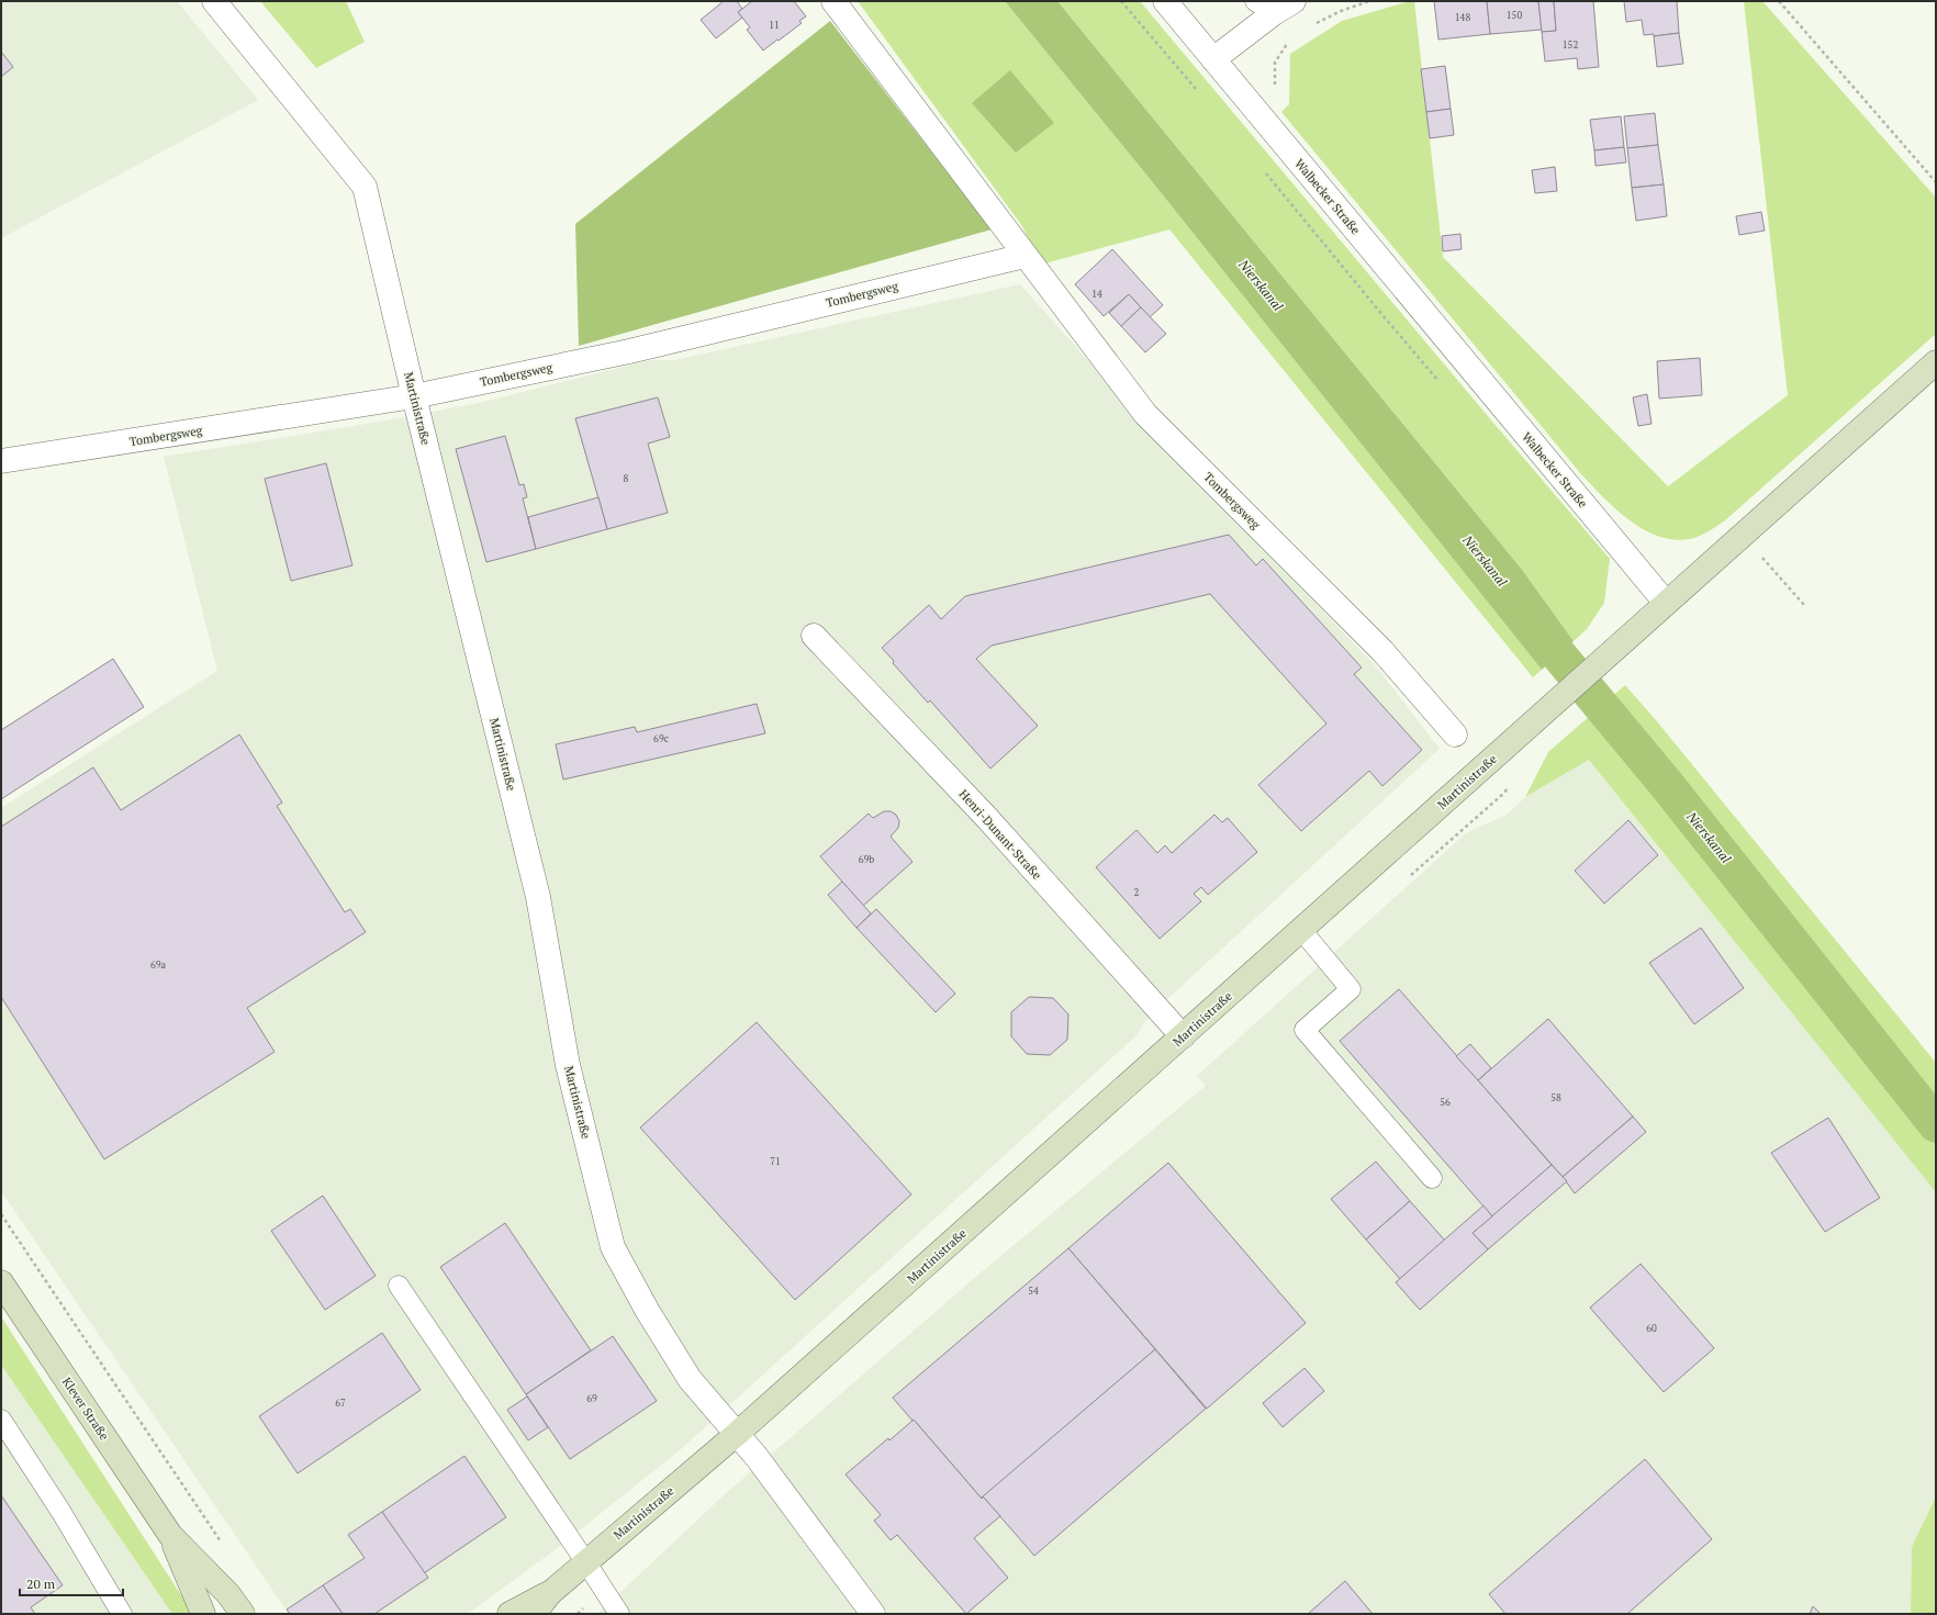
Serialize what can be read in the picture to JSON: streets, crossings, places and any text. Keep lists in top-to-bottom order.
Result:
{
  "streets": {
    "main road": ["Martinistraße", "Klever Straße"],
    "street": ["Walbecker Straße", "Tombergsweg", "Henri-Dunant-Straße"]
  },
  "crossings": [
    ["Walbecker Straße", "Martinistraße"],
    ["Tombergsweg", "Martinistraße"],
    ["Martinistraße", "Henri-Dunant-Straße"]
  ],
  "water": ["Nierskanal"],
  "house_numbers": [
    "150",
    "148",
    "11",
    "152",
    "14",
    "8",
    "69c",
    "69b",
    "2",
    "69a",
    "58",
    "56",
    "71",
    "54",
    "60",
    "69",
    "67"
  ],
  "scale_bar": "20 m"
}
